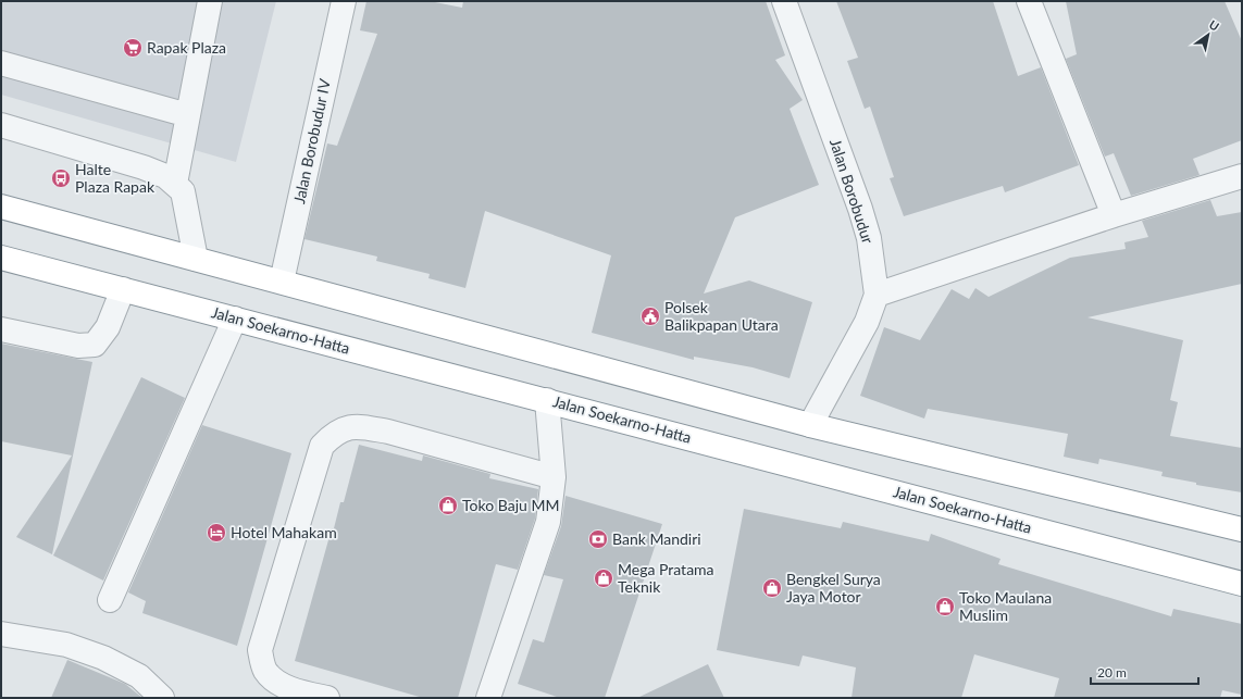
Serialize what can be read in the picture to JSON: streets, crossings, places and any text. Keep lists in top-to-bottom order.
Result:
{
  "streets": {
    "highway": ["Jalan Soekarno-Hatta"],
    "street": ["Jalan Borobudur IV", "Jalan Borobudur"]
  },
  "places": {
    "supermarket": ["Rapak Plaza"],
    "bus stop": ["Halte Plaza Rapak"],
    "public building": ["Polsek Balikpapan Utara"],
    "shop": [
      "Toko Baju MM",
      "Mega Pratama Teknik",
      "Bengkel Surya Jaya Motor",
      "Toko Maulana Muslim"
    ],
    "hotel": ["Hotel Mahakam"],
    "bank": ["Bank Mandiri"]
  },
  "scale_bar": "20 m",
  "north": "top right"
}
